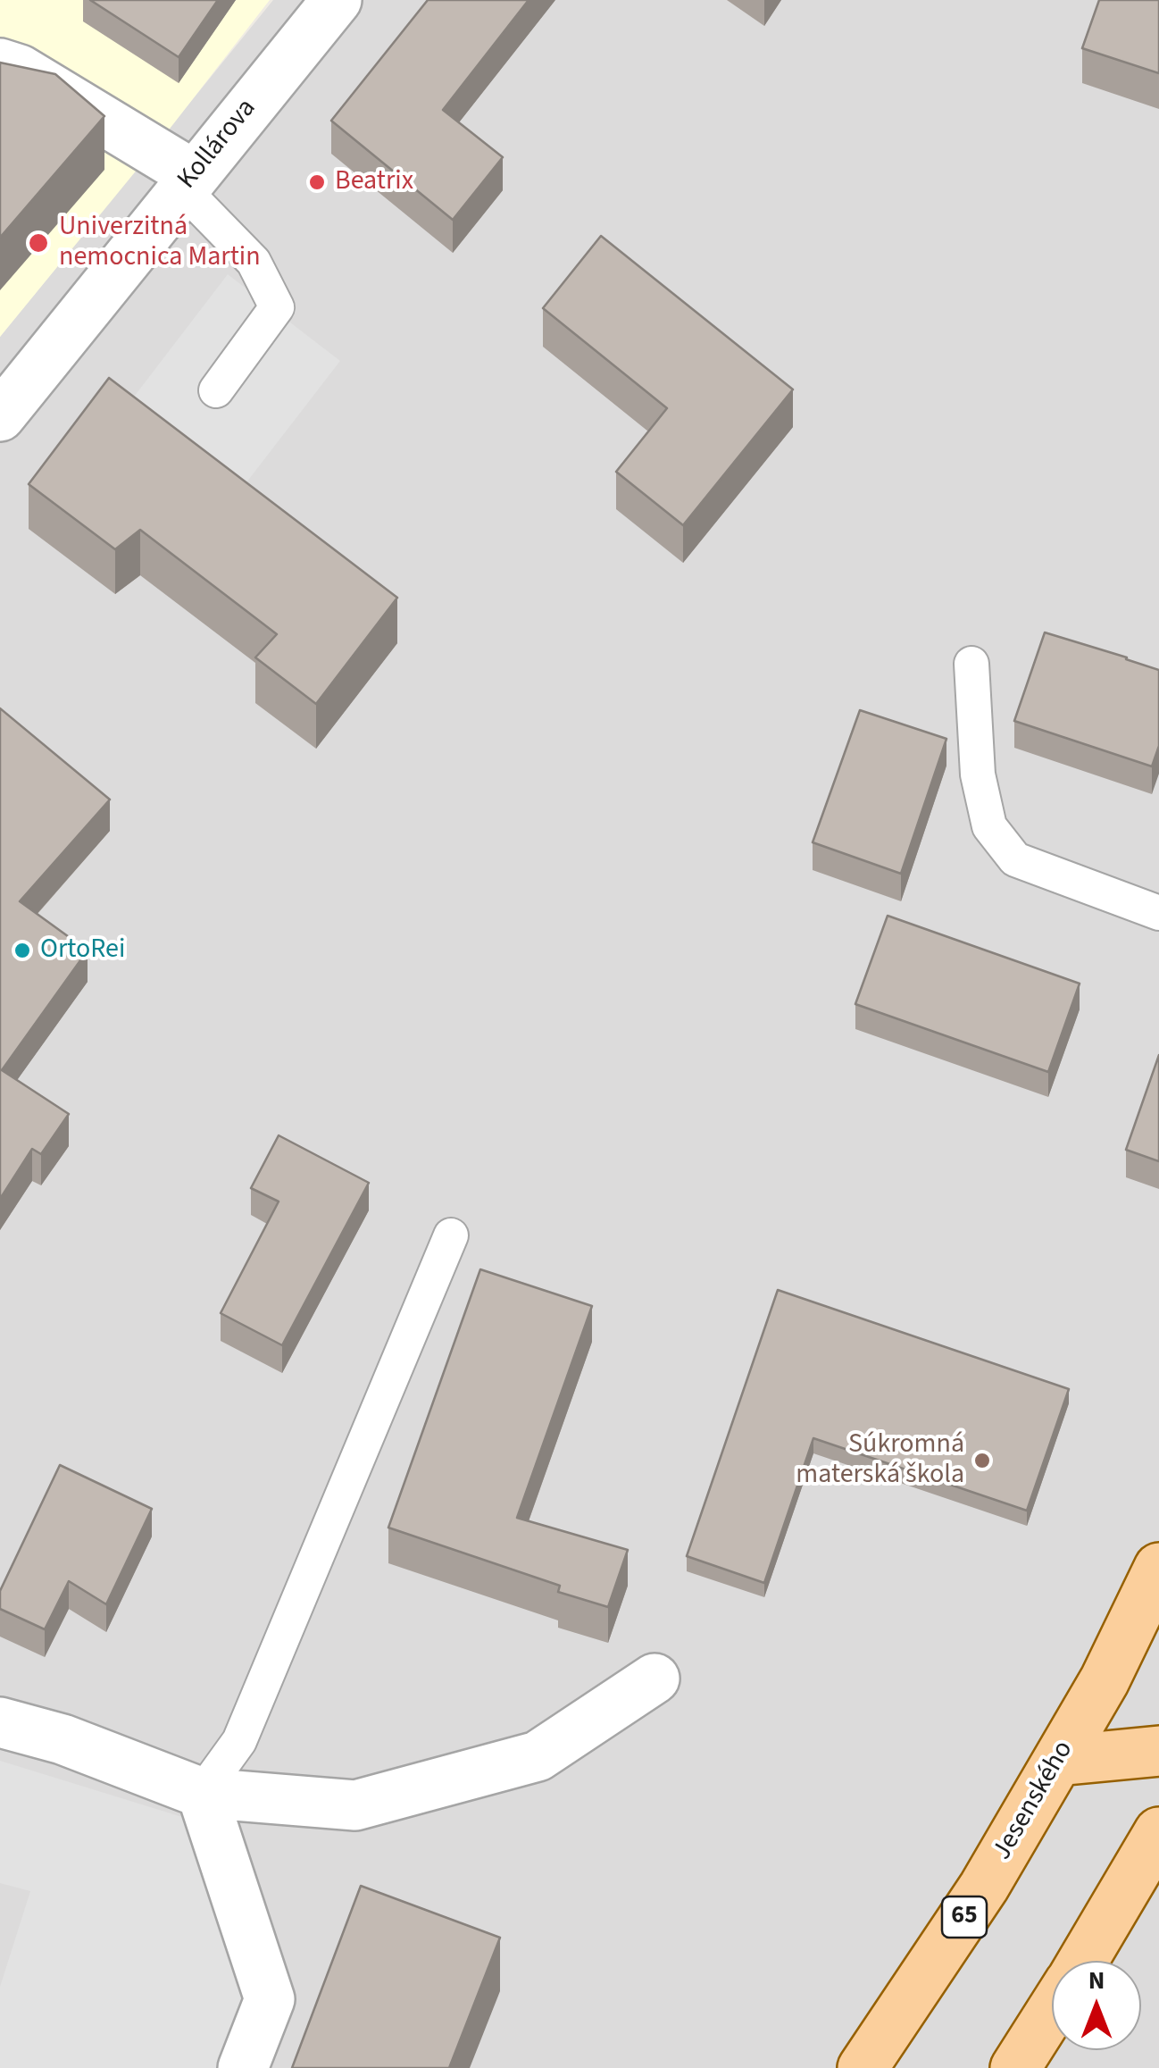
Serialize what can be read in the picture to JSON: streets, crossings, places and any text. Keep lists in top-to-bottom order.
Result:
{
  "streets": {
    "main road": ["Jesenského", "65"],
    "street": ["Kollárova"]
  },
  "places": [
    "Beatrix",
    "Univerzitná nemocnica Martin",
    "OrtoRei",
    "Súkromná materská škola"
  ],
  "north": "top"
}
